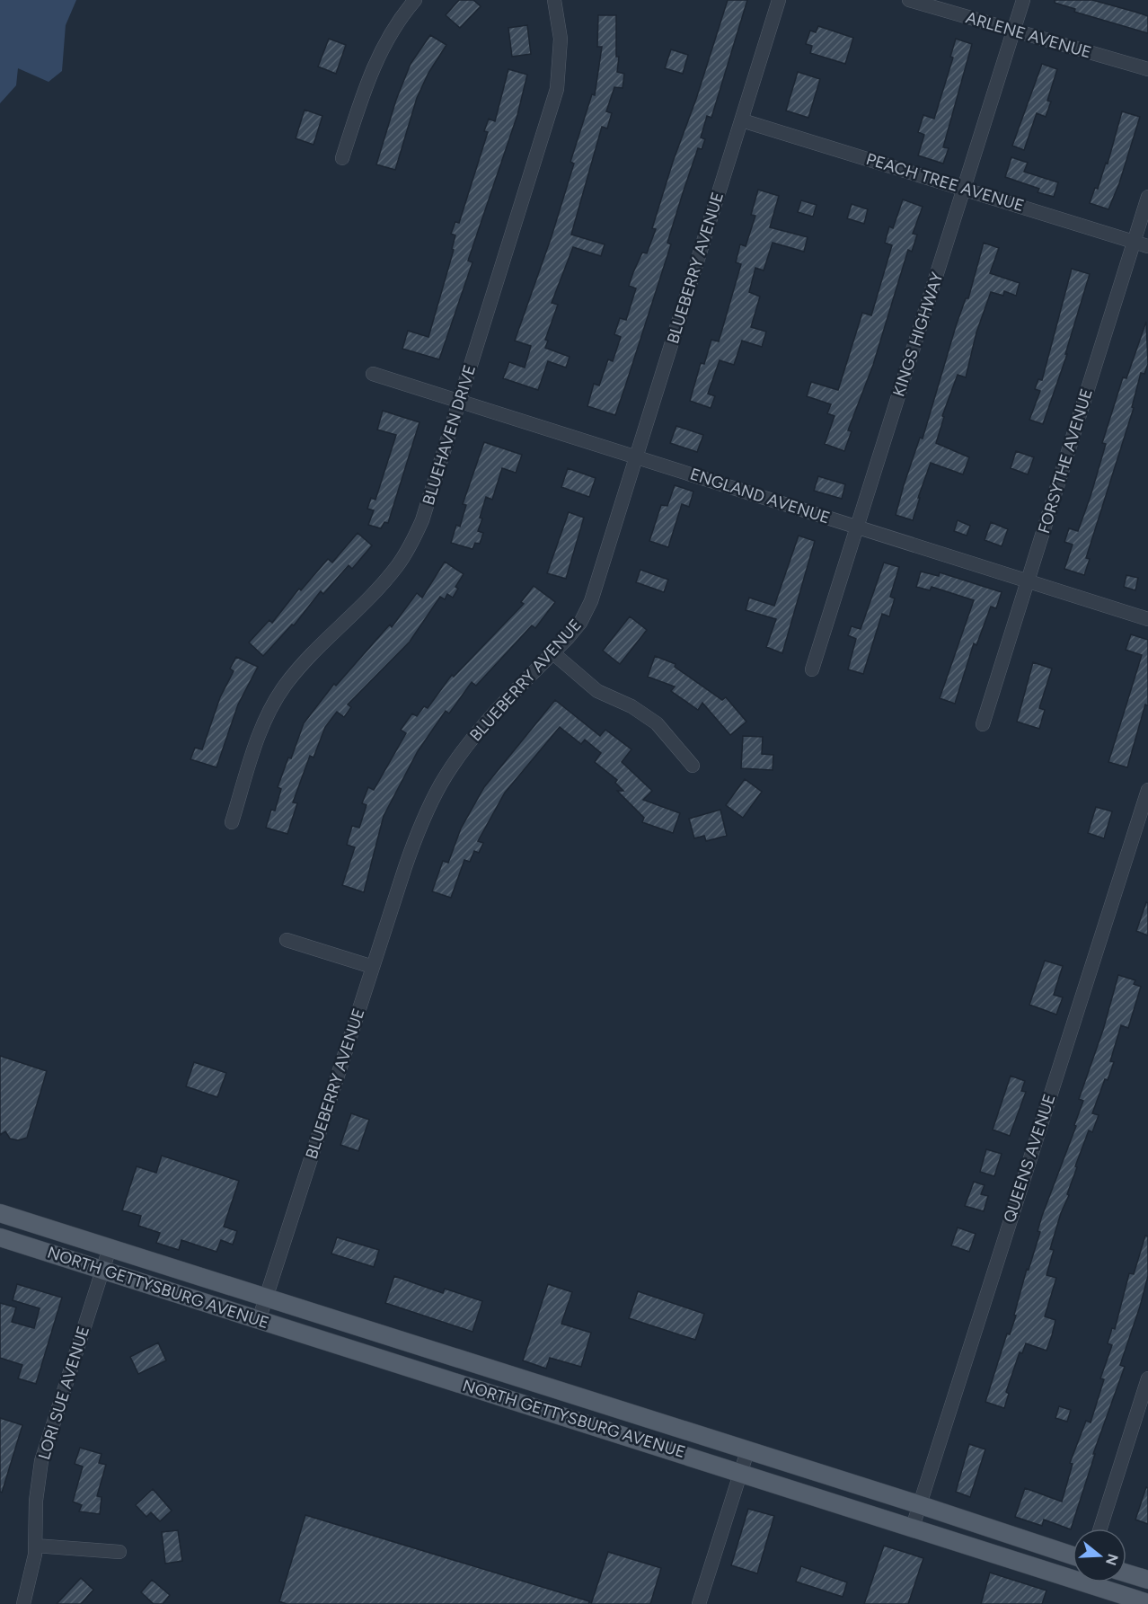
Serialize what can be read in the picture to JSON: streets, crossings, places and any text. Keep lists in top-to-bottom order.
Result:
{
  "streets": {
    "main road": ["NORTH GETTYSBURG AVENUE"],
    "street": [
      "ARLENE AVENUE",
      "PEACH TREE AVENUE",
      "BLUEBERRY AVENUE",
      "KINGS HIGHWAY",
      "BLUEHAVEN DRIVE",
      "FORSYTHE AVENUE",
      "ENGLAND AVENUE",
      "QUEENS AVENUE",
      "LORI SUE AVENUE"
    ]
  },
  "crossings": [
    ["ARLENE AVENUE", "KINGS HIGHWAY"],
    ["PEACH TREE AVENUE", "BLUEBERRY AVENUE"],
    ["PEACH TREE AVENUE", "KINGS HIGHWAY"],
    ["PEACH TREE AVENUE", "FORSYTHE AVENUE"],
    ["BLUEBERRY AVENUE", "ENGLAND AVENUE"],
    ["BLUEBERRY AVENUE", "NORTH GETTYSBURG AVENUE"],
    ["KINGS HIGHWAY", "ENGLAND AVENUE"],
    ["BLUEHAVEN DRIVE", "ENGLAND AVENUE"],
    ["FORSYTHE AVENUE", "ENGLAND AVENUE"],
    ["QUEENS AVENUE", "NORTH GETTYSBURG AVENUE"],
    ["NORTH GETTYSBURG AVENUE", "LORI SUE AVENUE"]
  ],
  "north": "right"
}
